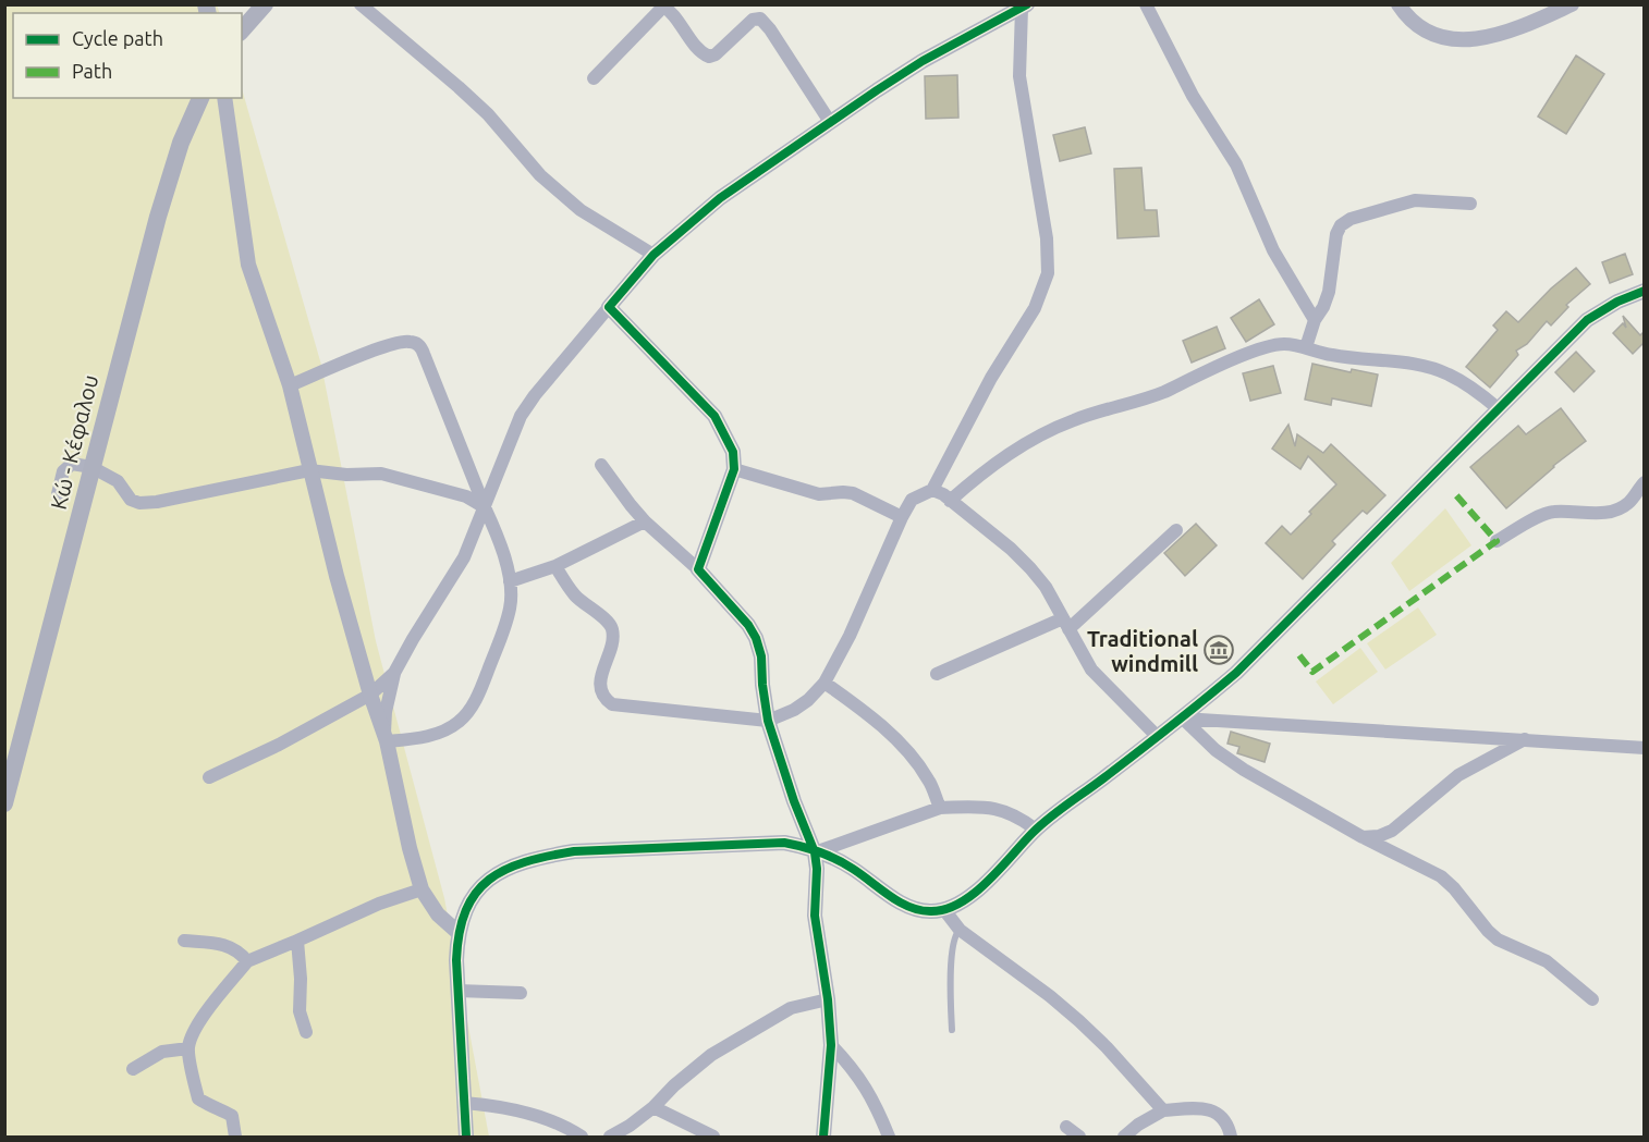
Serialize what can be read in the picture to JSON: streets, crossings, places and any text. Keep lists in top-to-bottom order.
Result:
{
  "streets": {
    "main road": ["Κώ - Κέφαλου"]
  },
  "places": {
    "museum": ["Traditional windmill"]
  },
  "legend": ["Cycle path", "Path"]
}
